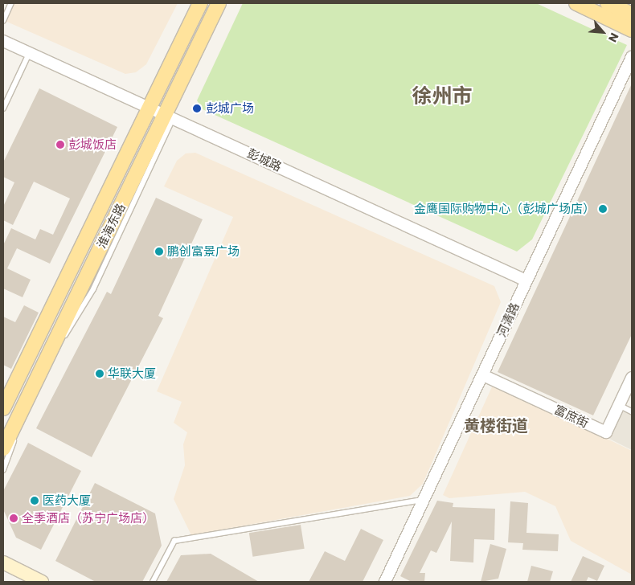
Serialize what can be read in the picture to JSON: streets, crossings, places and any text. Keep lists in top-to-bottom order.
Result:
{
  "streets": {
    "main road": ["淮海东路"],
    "street": ["彭城路", "河清路", "富庶街"]
  },
  "crossings": [
    ["彭城路", "淮海东路"],
    ["彭城路", "河清路"],
    ["河清路", "富庶街"]
  ],
  "districts": ["徐州市", "黄楼街道"],
  "places": [
    "彭城广场",
    "彭城饭店",
    "金鹰国际购物中心（彭城广场店）",
    "鹏创富景广场",
    "华联大厦",
    "医药大厦",
    "全季酒店（苏宁广场店）"
  ],
  "north": "bottom right"
}
